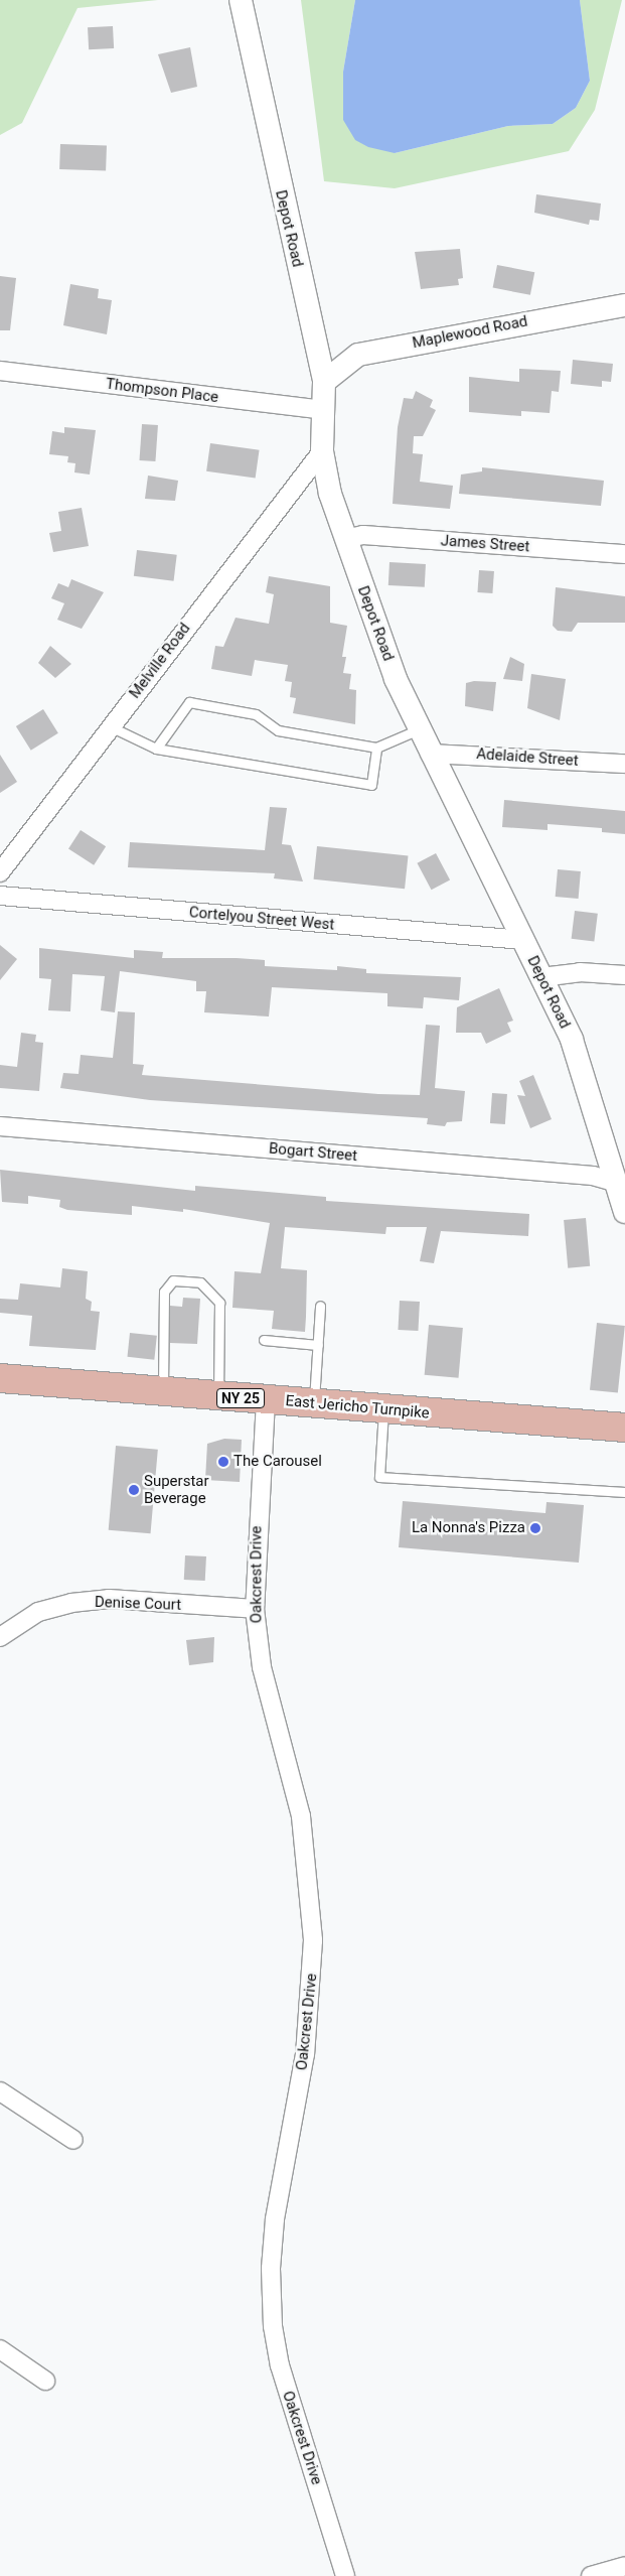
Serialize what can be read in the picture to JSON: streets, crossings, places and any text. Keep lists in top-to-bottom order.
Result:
{
  "streets": {
    "main road": ["NY 25", "East Jericho Turnpike"],
    "street": [
      "Depot Road",
      "Maplewood Road",
      "Thompson Place",
      "James Street",
      "Melville Road",
      "Adelaide Street",
      "Cortelyou Street West",
      "Bogart Street",
      "Oakcrest Drive",
      "Denise Court"
    ]
  },
  "crossings": [
    ["Depot Road", "Maplewood Road"],
    ["Depot Road", "Thompson Place"],
    ["Depot Road", "James Street"],
    ["Depot Road", "Melville Road"],
    ["Depot Road", "Adelaide Street"],
    ["Depot Road", "Cortelyou Street West"],
    ["Depot Road", "Bogart Street"],
    ["East Jericho Turnpike", "Oakcrest Drive"],
    ["Oakcrest Drive", "Denise Court"]
  ],
  "places": ["The Carousel", "Superstar Beverage", "La Nonna's Pizza"]
}
